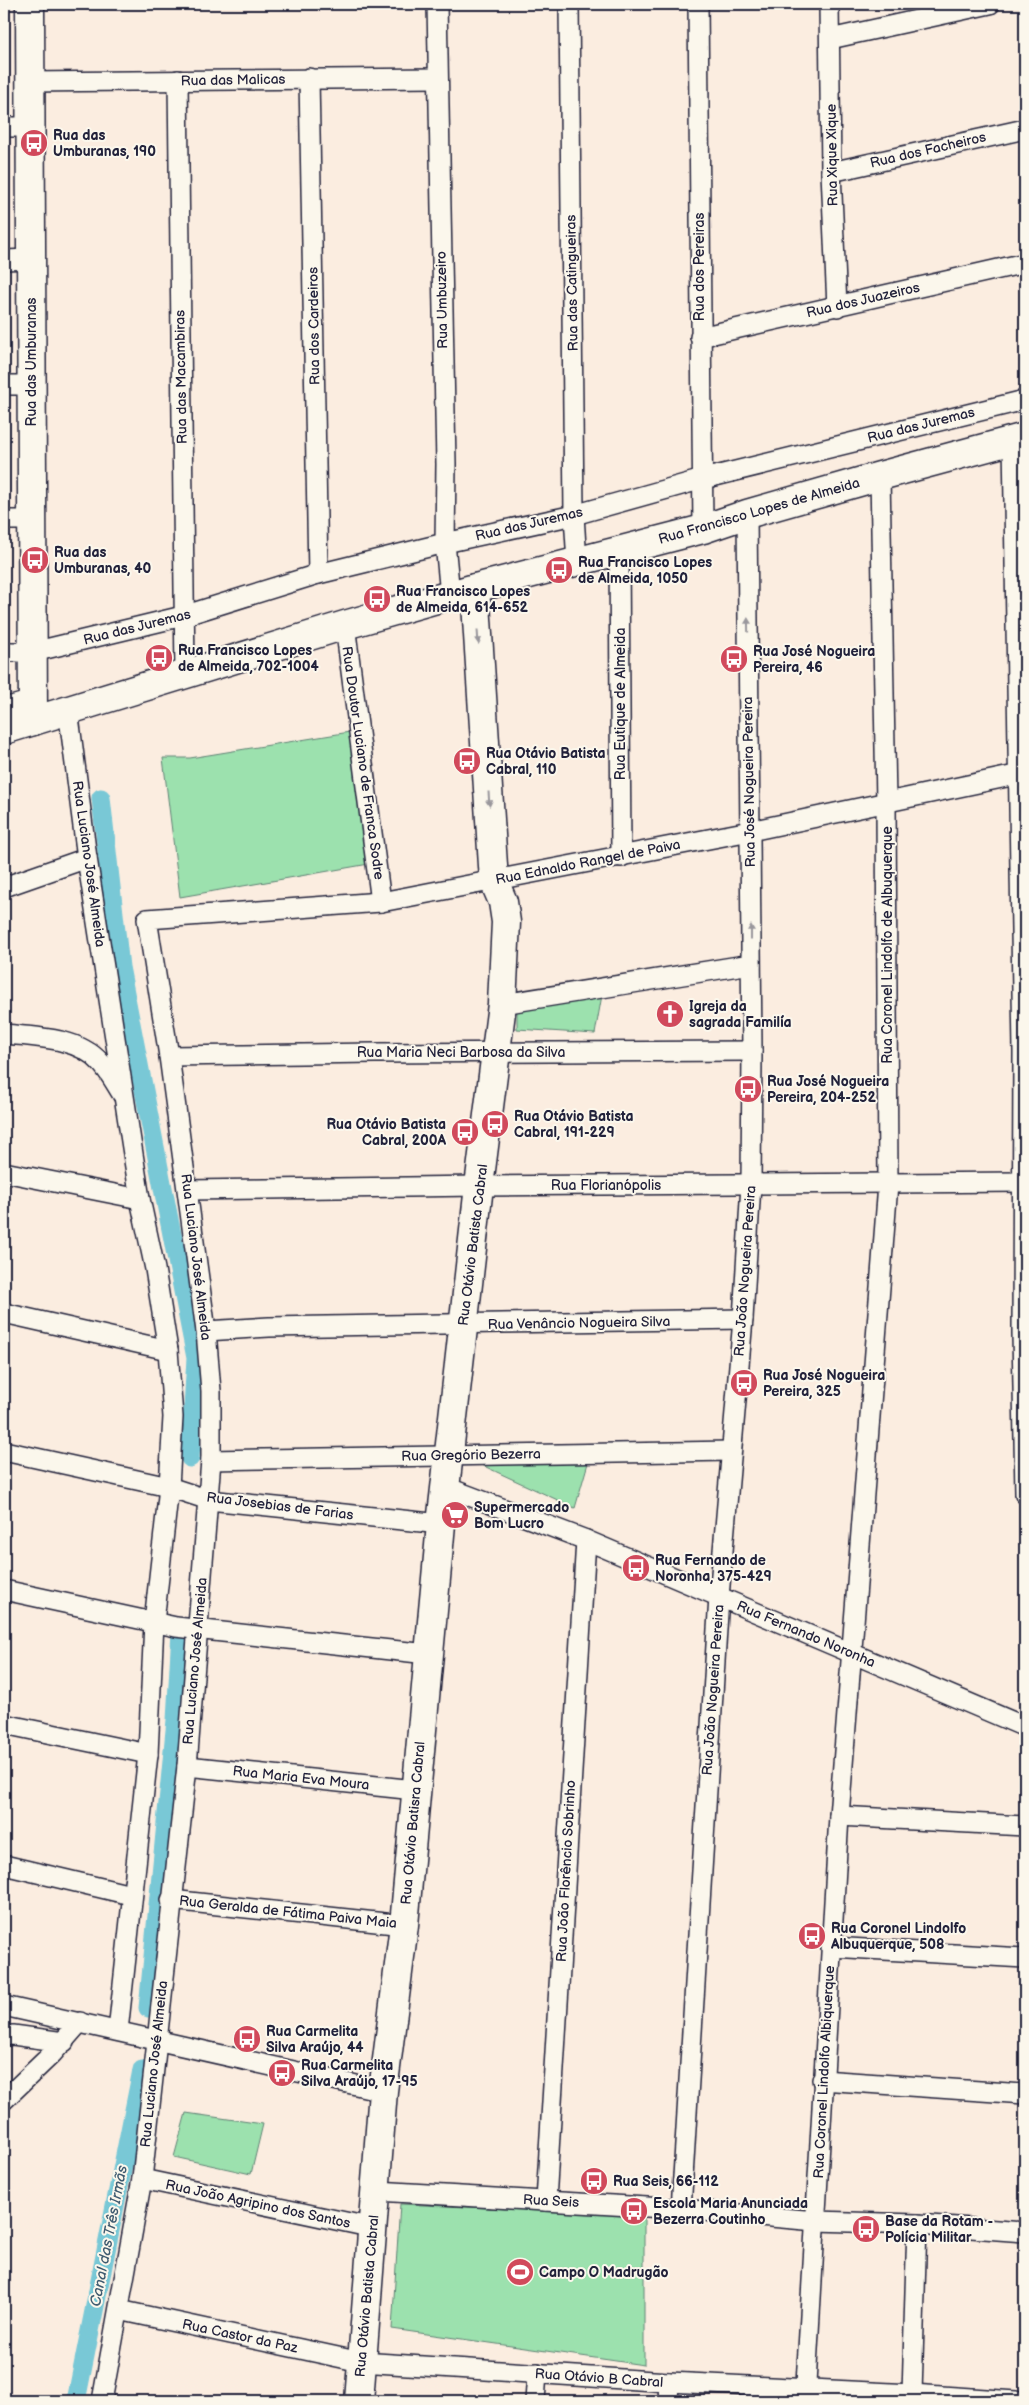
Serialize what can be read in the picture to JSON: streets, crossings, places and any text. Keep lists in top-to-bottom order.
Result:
{
  "streets": {
    "street": [
      "Rua das Malicas",
      "Rua dos Facheiros",
      "Rua Xique Xique",
      "Rua dos Pereiras",
      "Rua das Catingueiras",
      "Rua Umbuzeiro",
      "Rua dos Juazeiros",
      "Rua dos Cardeiros",
      "Rua das Umburanas",
      "Rua das Macambiras",
      "Rua das Juremas",
      "Rua Francisco Lopes de Almeida",
      "Rua Eutique de Almeida",
      "Rua Doutor Luciano de Franca Sodre",
      "Rua José Nogueira Pereira",
      "Rua Ednaldo Rangel de Paiva",
      "Rua Luciano José Almeida",
      "Rua Coronel Lindolfo de Albuquerque",
      "Rua Maria Neci Barbosa da Silva",
      "Rua Florianópolis",
      "Rua Otávio Batista Cabral",
      "Rua João Nogueira Pereira",
      "Rua Venâncio Nogueira Silva",
      "Rua Gregório Bezerra",
      "Rua Josebias de Farias",
      "Rua Fernando Noronha",
      "Rua Maria Eva Moura",
      "Rua Otávio Batisra Cabral",
      "Rua João Florêncio Sobrinho",
      "Rua Geralda de Fátima Paiva Maia",
      "Rua Coronel Lindolfo Albiquerque",
      "Rua Seis",
      "Rua João Agripino dos Santos",
      "Rua Castor da Paz",
      "Rua Otávio B Cabral"
    ]
  },
  "crossings": [
    ["Rua das Malicas", "Rua Umbuzeiro"],
    ["Rua das Malicas", "Rua dos Cardeiros"],
    ["Rua das Malicas", "Rua das Umburanas"],
    ["Rua das Malicas", "Rua das Macambiras"],
    ["Rua dos Facheiros", "Rua Xique Xique"],
    ["Rua Xique Xique", "Rua dos Juazeiros"],
    ["Rua dos Pereiras", "Rua dos Juazeiros"],
    ["Rua dos Pereiras", "Rua das Juremas"],
    ["Rua dos Pereiras", "Rua Francisco Lopes de Almeida"],
    ["Rua das Catingueiras", "Rua das Juremas"],
    ["Rua das Catingueiras", "Rua Francisco Lopes de Almeida"],
    ["Rua Umbuzeiro", "Rua das Juremas"],
    ["Rua Umbuzeiro", "Rua Francisco Lopes de Almeida"],
    ["Rua dos Cardeiros", "Rua das Juremas"],
    ["Rua das Umburanas", "Rua das Juremas"],
    ["Rua das Umburanas", "Rua Francisco Lopes de Almeida"],
    ["Rua das Macambiras", "Rua das Juremas"],
    ["Rua das Macambiras", "Rua Francisco Lopes de Almeida"],
    ["Rua Francisco Lopes de Almeida", "Rua Eutique de Almeida"],
    ["Rua Francisco Lopes de Almeida", "Rua Doutor Luciano de Franca Sodre"],
    ["Rua Francisco Lopes de Almeida", "Rua José Nogueira Pereira"],
    ["Rua Francisco Lopes de Almeida", "Rua Luciano José Almeida"],
    ["Rua Francisco Lopes de Almeida", "Rua Coronel Lindolfo de Albuquerque"],
    ["Rua Francisco Lopes de Almeida", "Rua Otávio Batista Cabral"],
    ["Rua Eutique de Almeida", "Rua Ednaldo Rangel de Paiva"],
    ["Rua Doutor Luciano de Franca Sodre", "Rua Ednaldo Rangel de Paiva"],
    ["Rua José Nogueira Pereira", "Rua Ednaldo Rangel de Paiva"],
    ["Rua José Nogueira Pereira", "Rua Maria Neci Barbosa da Silva"],
    ["Rua José Nogueira Pereira", "Rua João Nogueira Pereira"],
    ["Rua Ednaldo Rangel de Paiva", "Rua Luciano José Almeida"],
    ["Rua Ednaldo Rangel de Paiva", "Rua Coronel Lindolfo de Albuquerque"],
    ["Rua Ednaldo Rangel de Paiva", "Rua Otávio Batista Cabral"],
    ["Rua Luciano José Almeida", "Rua Maria Neci Barbosa da Silva"],
    ["Rua Luciano José Almeida", "Rua Florianópolis"],
    ["Rua Luciano José Almeida", "Rua Venâncio Nogueira Silva"],
    ["Rua Luciano José Almeida", "Rua Gregório Bezerra"],
    ["Rua Luciano José Almeida", "Rua Josebias de Farias"],
    ["Rua Luciano José Almeida", "Rua Maria Eva Moura"],
    ["Rua Luciano José Almeida", "Rua Geralda de Fátima Paiva Maia"],
    ["Rua Luciano José Almeida", "Rua João Agripino dos Santos"],
    ["Rua Luciano José Almeida", "Rua Castor da Paz"],
    ["Rua Coronel Lindolfo de Albuquerque", "Rua Florianópolis"],
    ["Rua Coronel Lindolfo de Albuquerque", "Rua Fernando Noronha"],
    ["Rua Coronel Lindolfo de Albuquerque", "Rua Coronel Lindolfo Albiquerque"],
    ["Rua Maria Neci Barbosa da Silva", "Rua Otávio Batista Cabral"],
    ["Rua Maria Neci Barbosa da Silva", "Rua João Nogueira Pereira"],
    ["Rua Florianópolis", "Rua Otávio Batista Cabral"],
    ["Rua Florianópolis", "Rua João Nogueira Pereira"],
    ["Rua Otávio Batista Cabral", "Rua Venâncio Nogueira Silva"],
    ["Rua Otávio Batista Cabral", "Rua Gregório Bezerra"],
    ["Rua Otávio Batista Cabral", "Rua Otávio Batisra Cabral"],
    ["Rua Otávio Batista Cabral", "Rua Seis"],
    ["Rua Otávio Batista Cabral", "Rua João Agripino dos Santos"],
    ["Rua Otávio Batista Cabral", "Rua Castor da Paz"],
    ["Rua Otávio Batista Cabral", "Rua Otávio B Cabral"],
    ["Rua João Nogueira Pereira", "Rua Venâncio Nogueira Silva"],
    ["Rua João Nogueira Pereira", "Rua Gregório Bezerra"],
    ["Rua João Nogueira Pereira", "Rua Fernando Noronha"],
    ["Rua João Nogueira Pereira", "Rua Seis"],
    ["Rua Gregório Bezerra", "Rua Otávio Batisra Cabral"],
    ["Rua Josebias de Farias", "Rua Otávio Batisra Cabral"],
    ["Rua Fernando Noronha", "Rua Otávio Batisra Cabral"],
    ["Rua Fernando Noronha", "Rua João Florêncio Sobrinho"],
    ["Rua Fernando Noronha", "Rua Coronel Lindolfo Albiquerque"],
    ["Rua Maria Eva Moura", "Rua Otávio Batisra Cabral"],
    ["Rua Otávio Batisra Cabral", "Rua Geralda de Fátima Paiva Maia"],
    ["Rua Otávio Batisra Cabral", "Rua Seis"],
    ["Rua João Florêncio Sobrinho", "Rua Seis"],
    ["Rua Coronel Lindolfo Albiquerque", "Rua Seis"],
    ["Rua Coronel Lindolfo Albiquerque", "Rua Otávio B Cabral"],
    ["Rua Castor da Paz", "Rua Otávio B Cabral"]
  ],
  "one_way": ["Rua José Nogueira Pereira"],
  "water": ["Canal das Três Irmãs"],
  "places": {
    "bus stop": [
      "Rua das Umburanas, 190",
      "Rua das Umburanas, 40",
      "Rua Francisco Lopes de Almeida, 1050",
      "Rua Francisco Lopes de Almeida, 614-652",
      "Rua Francisco Lopes de Almeida, 702-1004",
      "Rua José Nogueira Pereira, 46",
      "Rua Otávio Batista Cabral, 110",
      "Rua José Nogueira Pereira, 204-252",
      "Rua Otávio Batista Cabral, 191-229",
      "Rua Otávio Batista Cabral, 200A",
      "Rua José Nogueira Pereira, 325",
      "Rua Fernando de Noronha, 375-429",
      "Rua Coronel Lindolfo Albuquerque, 508",
      "Rua Carmelita Silva Araújo, 44",
      "Rua Carmelita Silva Araújo, 17-95",
      "Rua Seis, 66-112",
      "Escola Maria Anunciada Bezerra Coutinho",
      "Base da Rotam - Polícia Militar"
    ],
    "church": ["Igreja da sagrada Familía"],
    "supermarket": ["Supermercado Bom Lucro"],
    "sports": ["Campo O Madrugão"]
  }
}
